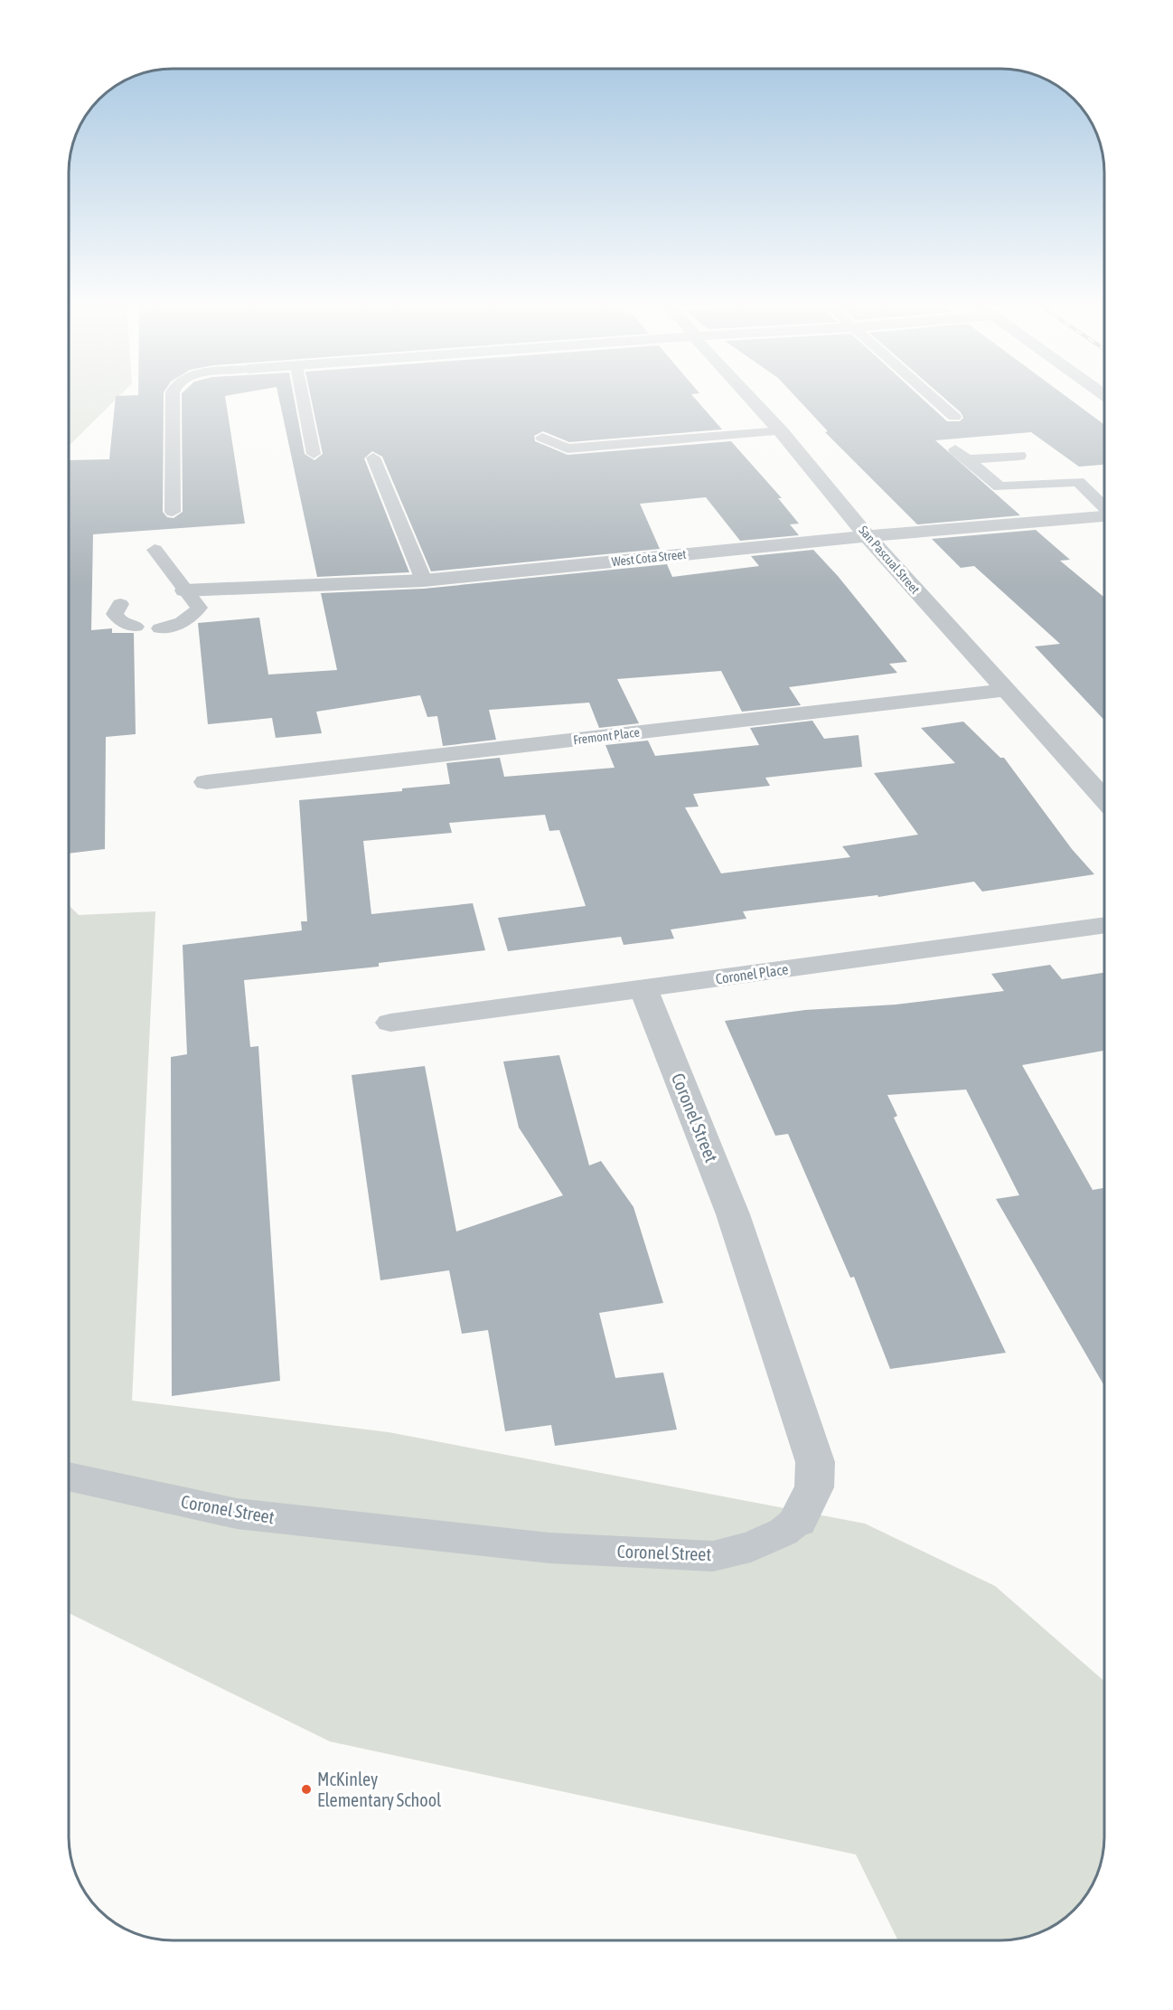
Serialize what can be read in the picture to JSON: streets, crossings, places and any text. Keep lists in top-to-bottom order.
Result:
{
  "streets": {
    "street": [
      "West Cota Street",
      "San Pascual Street",
      "Fremont Place",
      "Coronel Place",
      "Coronel Street"
    ]
  },
  "crossings": [
    ["West Cota Street", "San Pascual Street"],
    ["San Pascual Street", "Fremont Place"],
    ["Coronel Place", "Coronel Street"]
  ],
  "places": ["McKinley Elementary School"]
}
